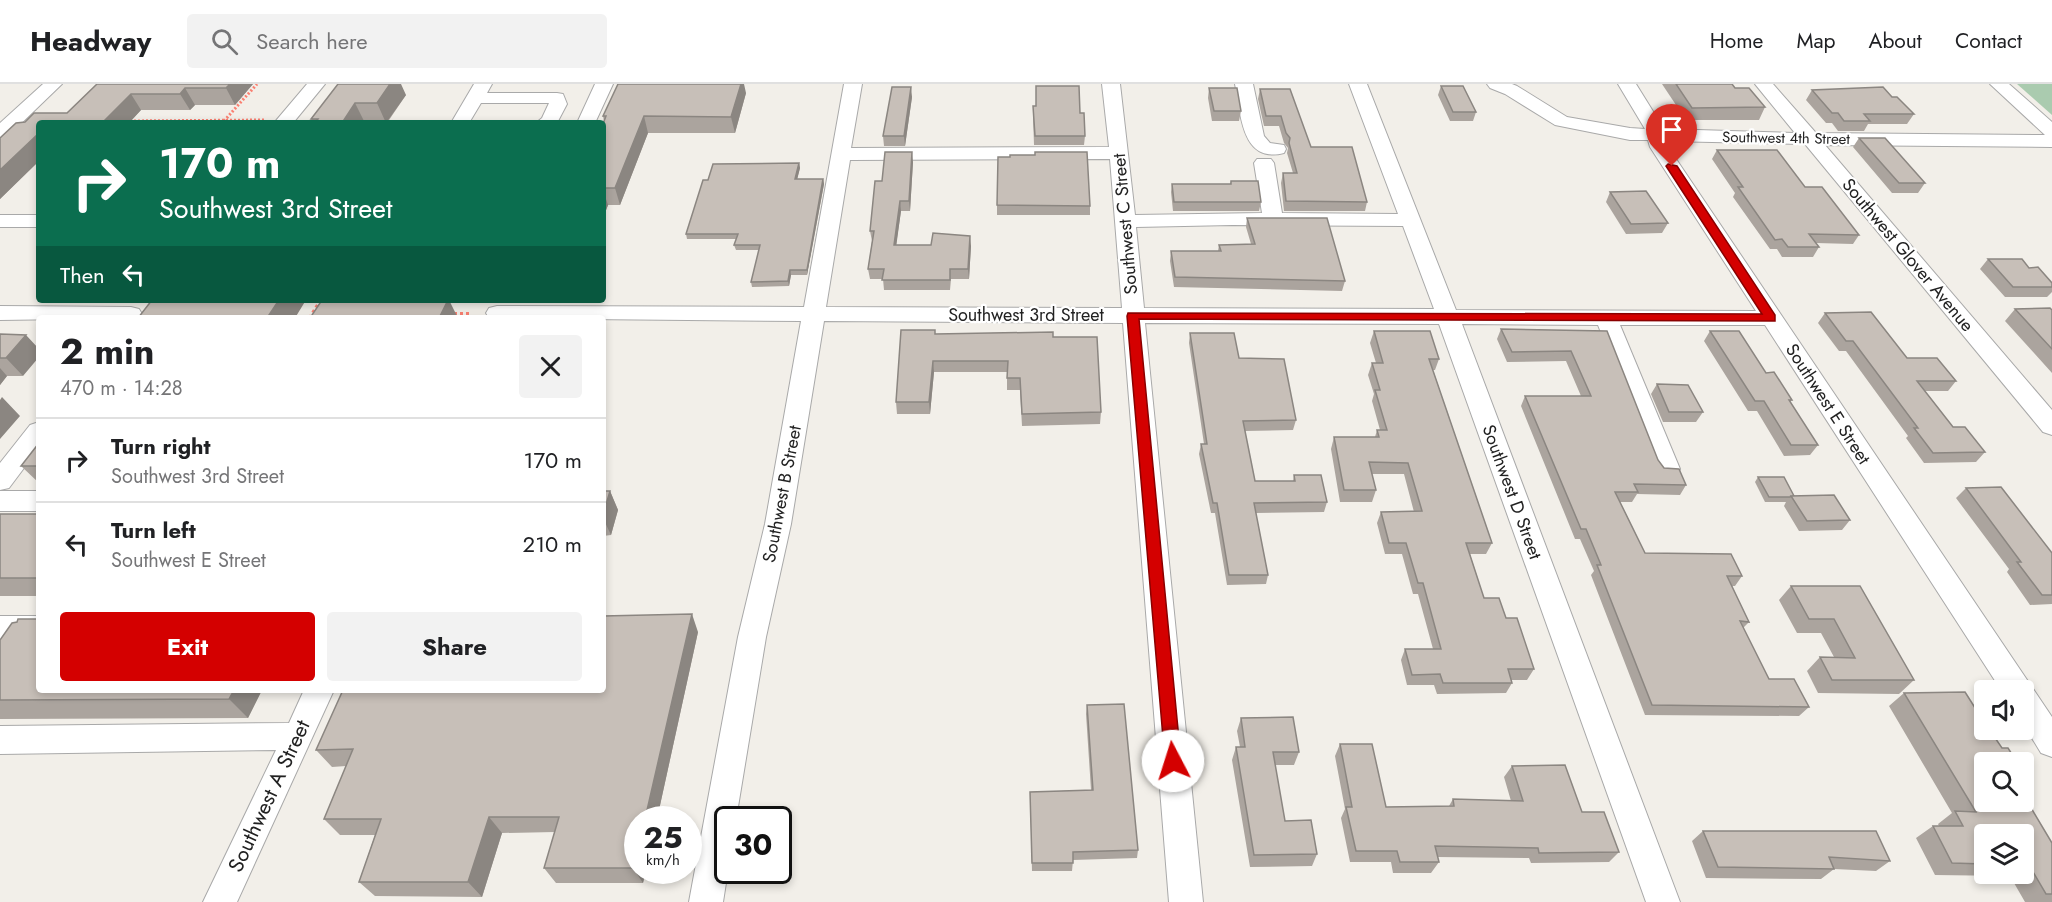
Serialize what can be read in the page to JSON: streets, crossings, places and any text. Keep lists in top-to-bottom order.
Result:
{
  "streets": {
    "street": [
      "Southwest 4th Street",
      "Southwest C Street",
      "Southwest Glover Avenue",
      "Southwest 3rd Street",
      "Southwest E Street",
      "Southwest D Street",
      "Southwest B Street",
      "Southwest A Street"
    ]
  },
  "crossings": [
    ["Southwest 4th Street", "Southwest Glover Avenue"],
    ["Southwest 4th Street", "Southwest E Street"],
    ["Southwest C Street", "Southwest 3rd Street"],
    ["Southwest 3rd Street", "Southwest E Street"],
    ["Southwest 3rd Street", "Southwest D Street"],
    ["Southwest 3rd Street", "Southwest B Street"]
  ],
  "page": {
    "header": "Headway",
    "search": "Search here",
    "nav": [
      "Home",
      "Map",
      "About",
      "Contact"
    ],
    "turn": ["170 m", "Southwest 3rd Street"],
    "then": "Then",
    "heading": ["2 min", "470 m · 14:28"],
    "list": [
      {
        "name": "Turn right",
        "note": "Southwest 3rd Street",
        "value": "170 m"
      },
      {
        "name": "Turn left",
        "note": "Southwest E Street",
        "value": "210 m"
      }
    ],
    "buttons": ["Exit", "Share"],
    "speed": "25 km/h",
    "limit": "30"
  }
}
